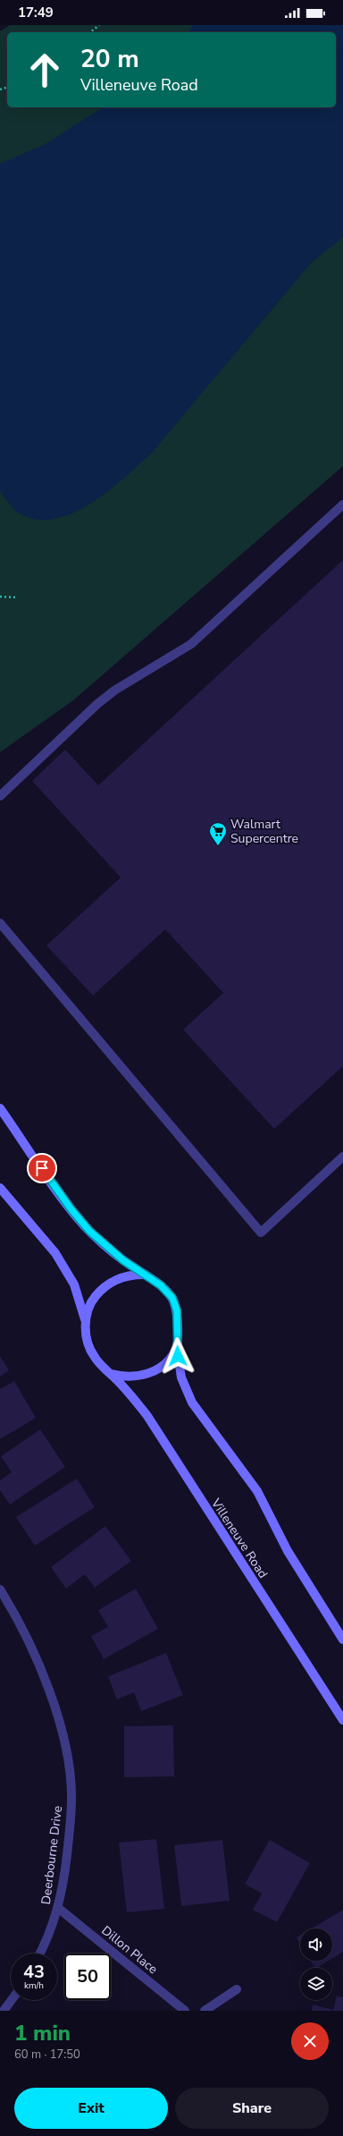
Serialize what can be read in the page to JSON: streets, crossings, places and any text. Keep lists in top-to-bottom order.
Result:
{
  "streets": {
    "main road": ["Villeneuve Road"],
    "street": ["Deerbourne Drive", "Dillon Place"]
  },
  "crossings": [
    ["Deerbourne Drive", "Dillon Place"]
  ],
  "places": {
    "supermarket": ["Walmart Supercentre"]
  },
  "page": {
    "status": "17:49",
    "turn": ["20 m", "Villeneuve Road"],
    "speed": "43 km/h",
    "limit": "50",
    "heading": ["1 min", "60 m · 17:50"],
    "buttons": ["Exit", "Share"]
  }
}
